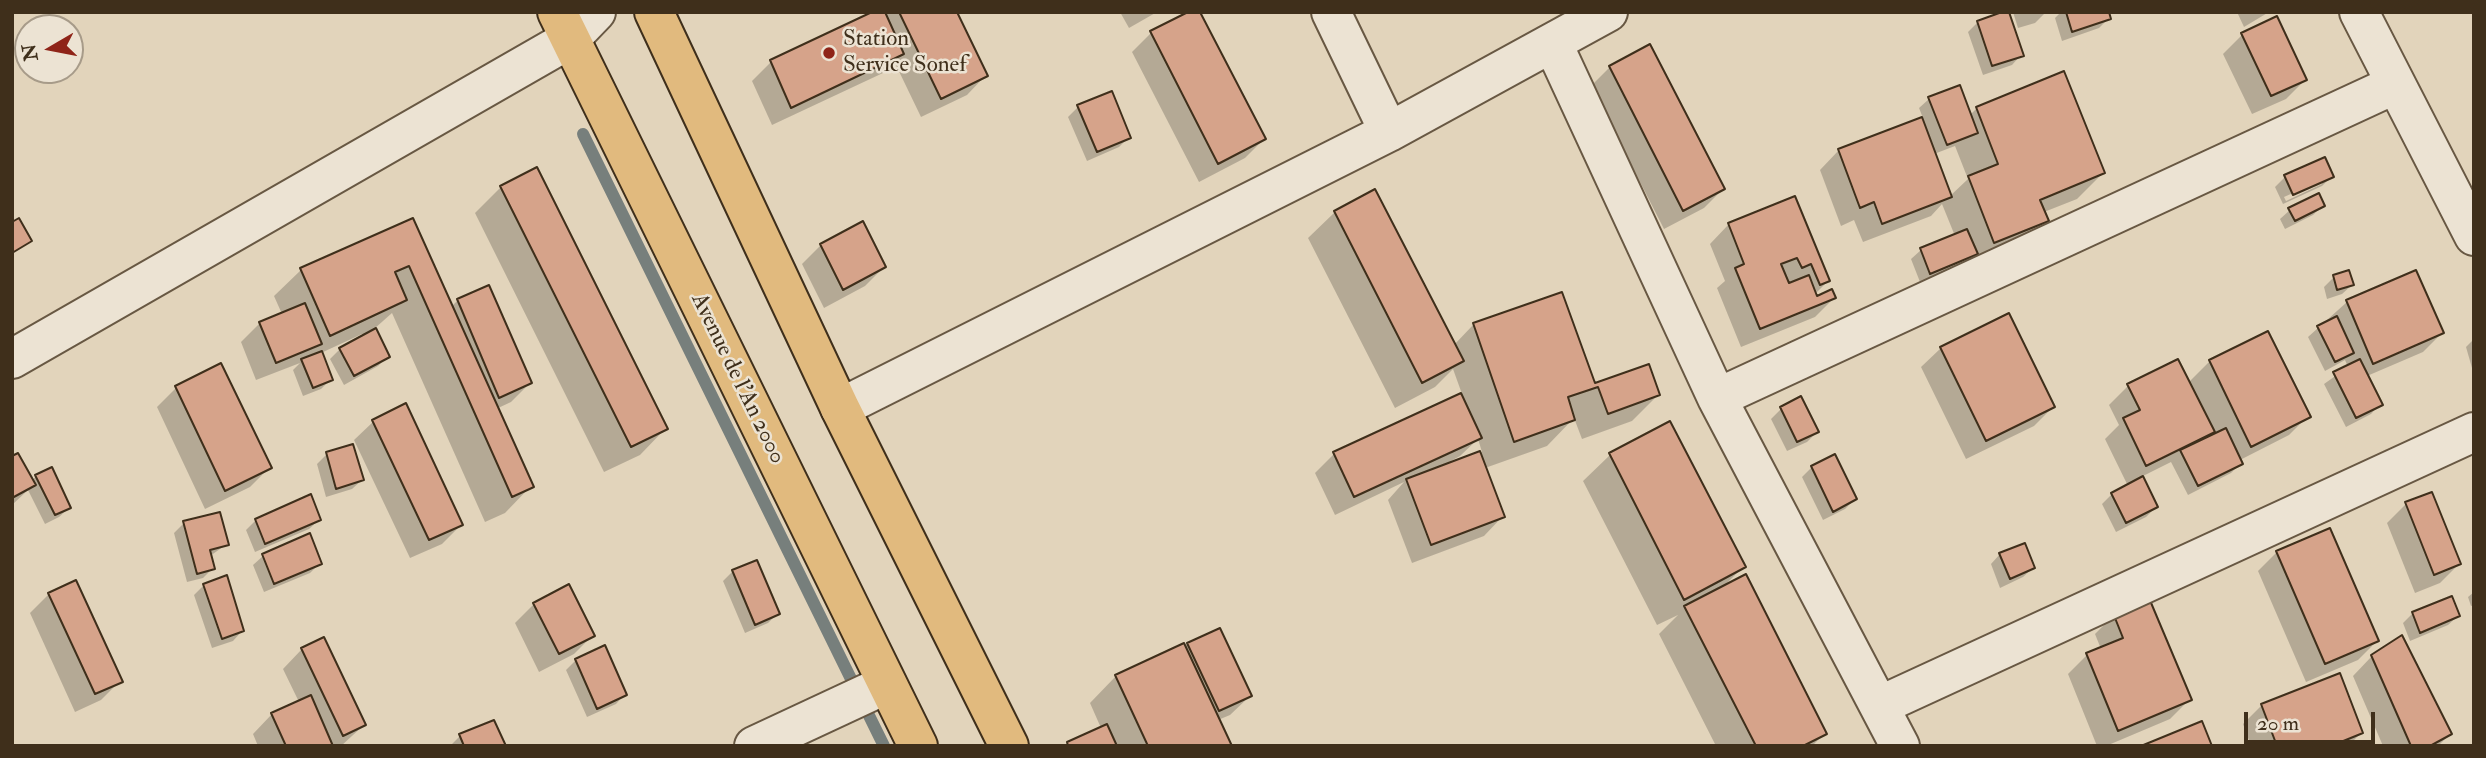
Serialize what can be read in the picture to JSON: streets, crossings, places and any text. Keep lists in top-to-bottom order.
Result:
{
  "streets": {
    "main road": ["Avenue de l'An 2000"]
  },
  "places": ["Station Service Sonef"],
  "scale_bar": "20 m",
  "north": "left"
}
